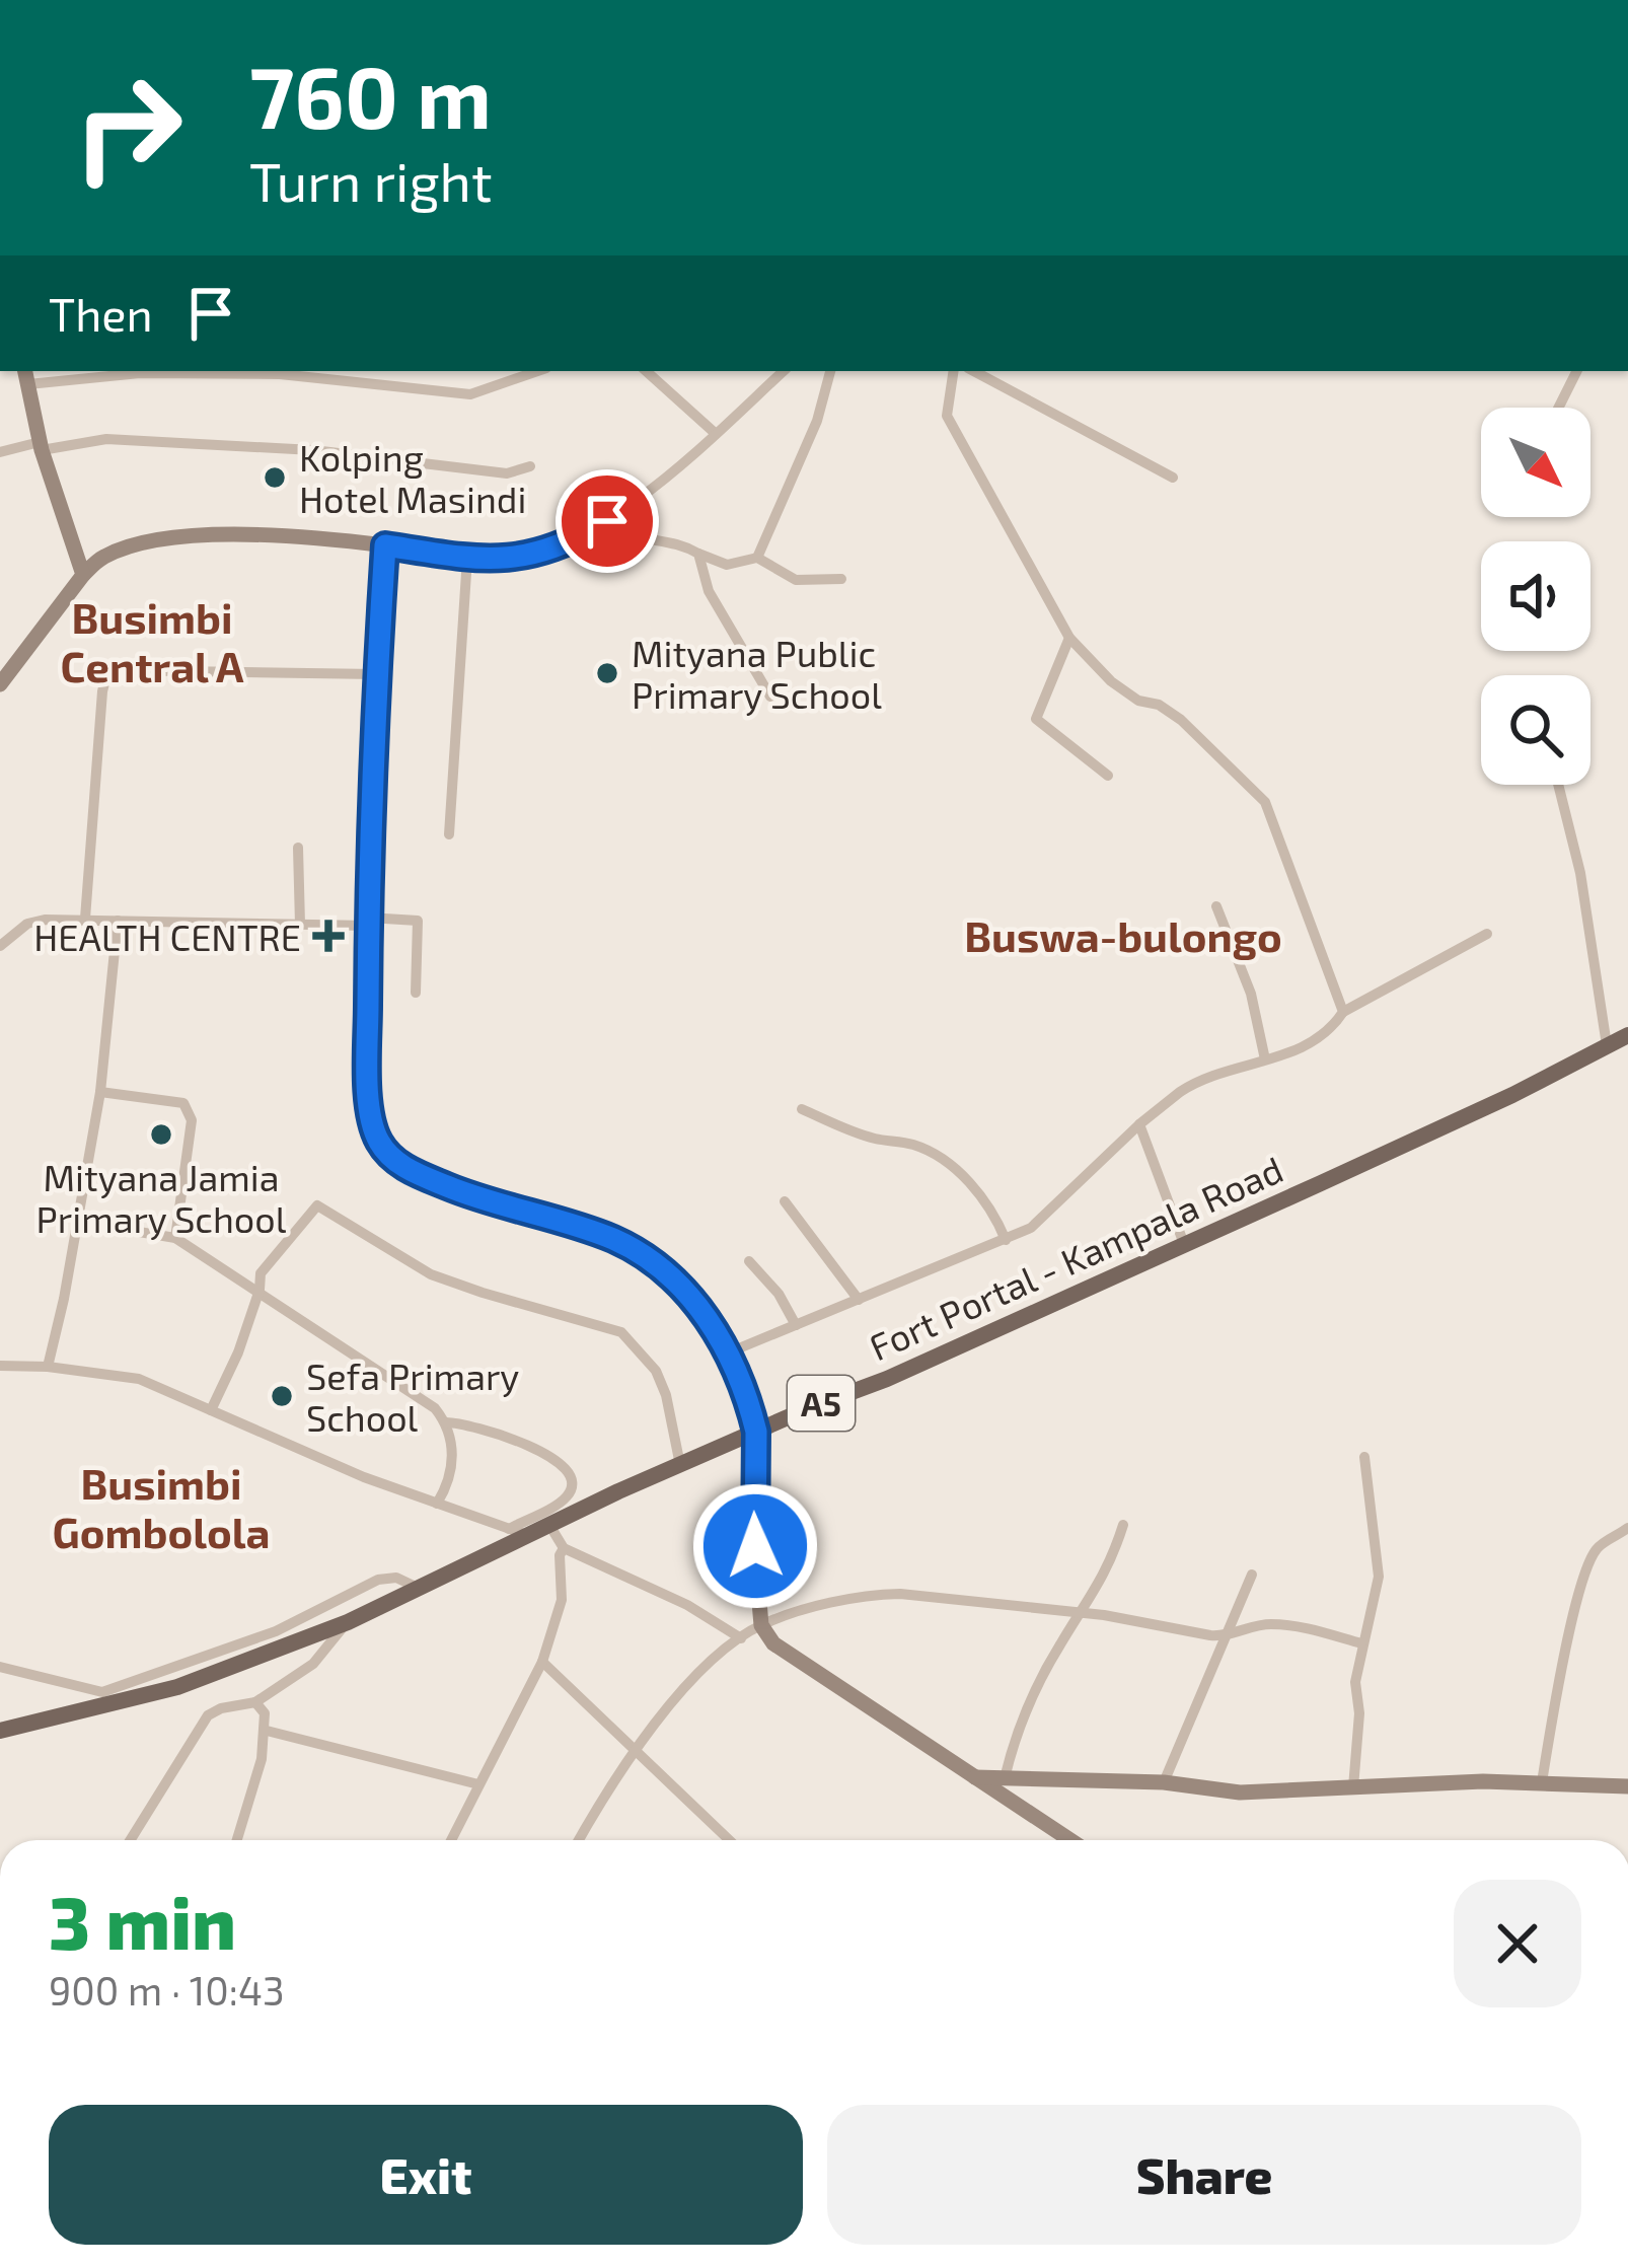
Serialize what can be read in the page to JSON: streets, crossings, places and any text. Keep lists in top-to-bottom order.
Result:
{
  "streets": {
    "main road": ["Fort Portal - Kampala Road", "A5"]
  },
  "districts": ["Busimbi Central A", "Buswa-bulongo", "Busimbi Gombolola"],
  "places": {
    "other": [
      "Kolping Hotel Masindi",
      "Mityana Public Primary School",
      "Mityana Jamia Primary School",
      "Sefa Primary School"
    ],
    "health": ["HEALTH CENTRE"]
  },
  "north": "bottom right",
  "page": {
    "turn": ["760 m", "Turn right"],
    "then": "Then",
    "heading": ["3 min", "900 m · 10:43"],
    "buttons": ["Exit", "Share"]
  }
}
